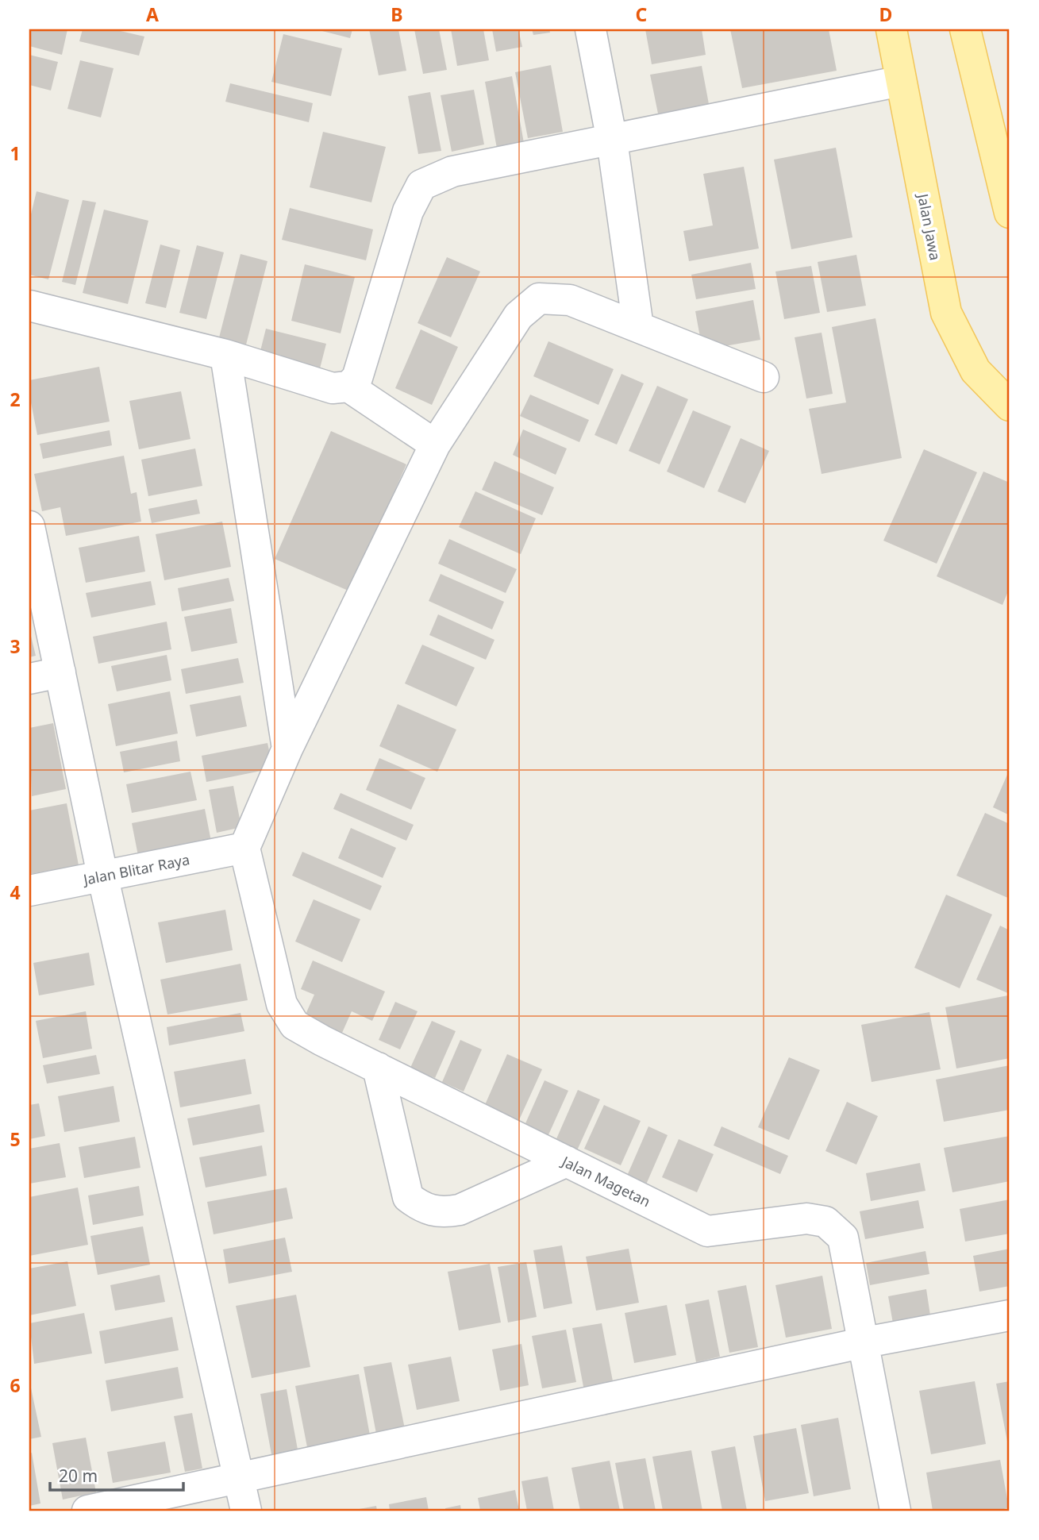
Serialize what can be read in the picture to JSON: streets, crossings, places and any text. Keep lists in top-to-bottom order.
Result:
{
  "streets": {
    "main road": ["Jalan Jawa"],
    "street": ["Jalan Blitar Raya", "Jalan Magetan"]
  },
  "crossings": [
    ["Jalan Blitar Raya", "Jalan Magetan"]
  ],
  "scale_bar": "20 m",
  "grid": {
    "columns": [
      "A",
      "B",
      "C",
      "D"
    ],
    "rows": [
      "1",
      "2",
      "3",
      "4",
      "5",
      "6"
    ]
  }
}
